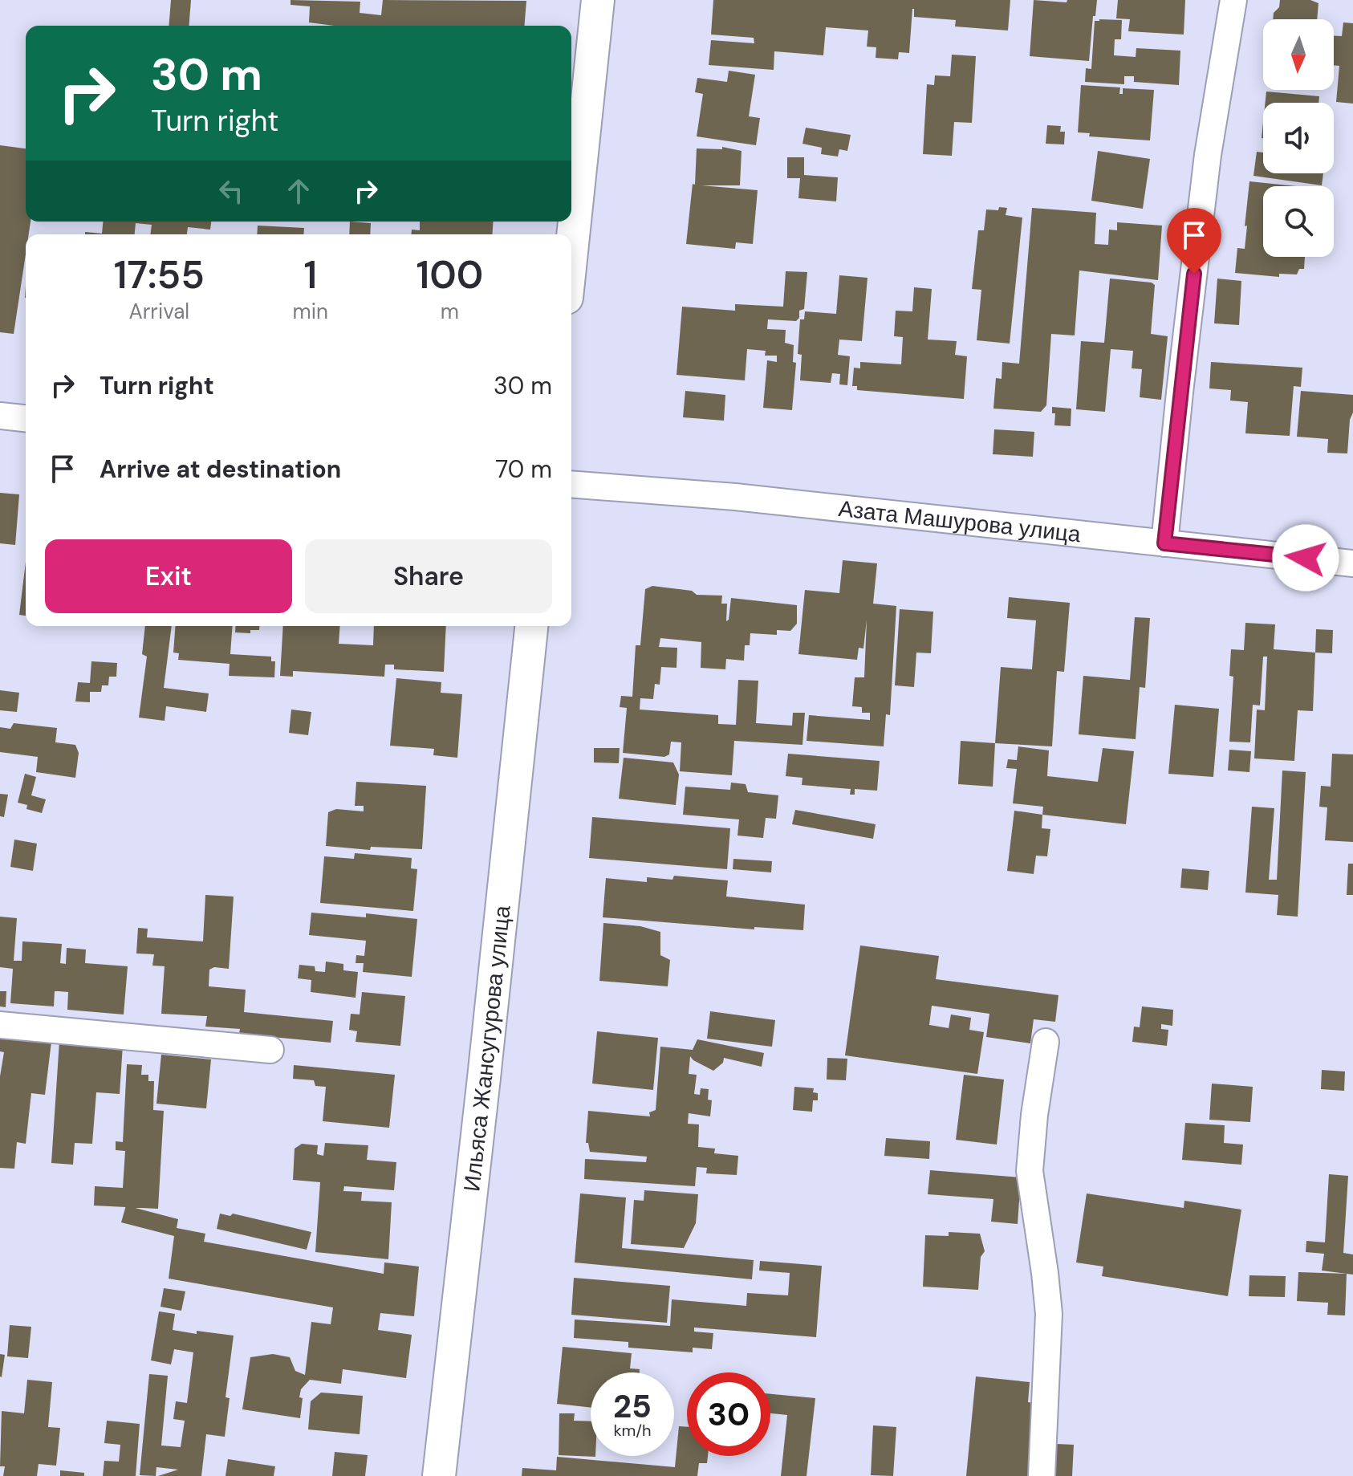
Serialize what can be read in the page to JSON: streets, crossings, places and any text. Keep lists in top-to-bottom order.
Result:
{
  "streets": {
    "street": ["Азата Машурова улица", "Ильяса Жансугурова улица"]
  },
  "north": "bottom",
  "page": {
    "turn": ["30 m", "Turn right"],
    "eta": [
      "17:55",
      "Arrival",
      "1",
      "min",
      "100",
      "m"
    ],
    "list": [
      {
        "name": "Turn right",
        "value": "30 m"
      },
      {
        "name": "Arrive at destination",
        "value": "70 m"
      }
    ],
    "buttons": ["Exit", "Share"],
    "speed": "25 km/h",
    "limit": "30"
  }
}
